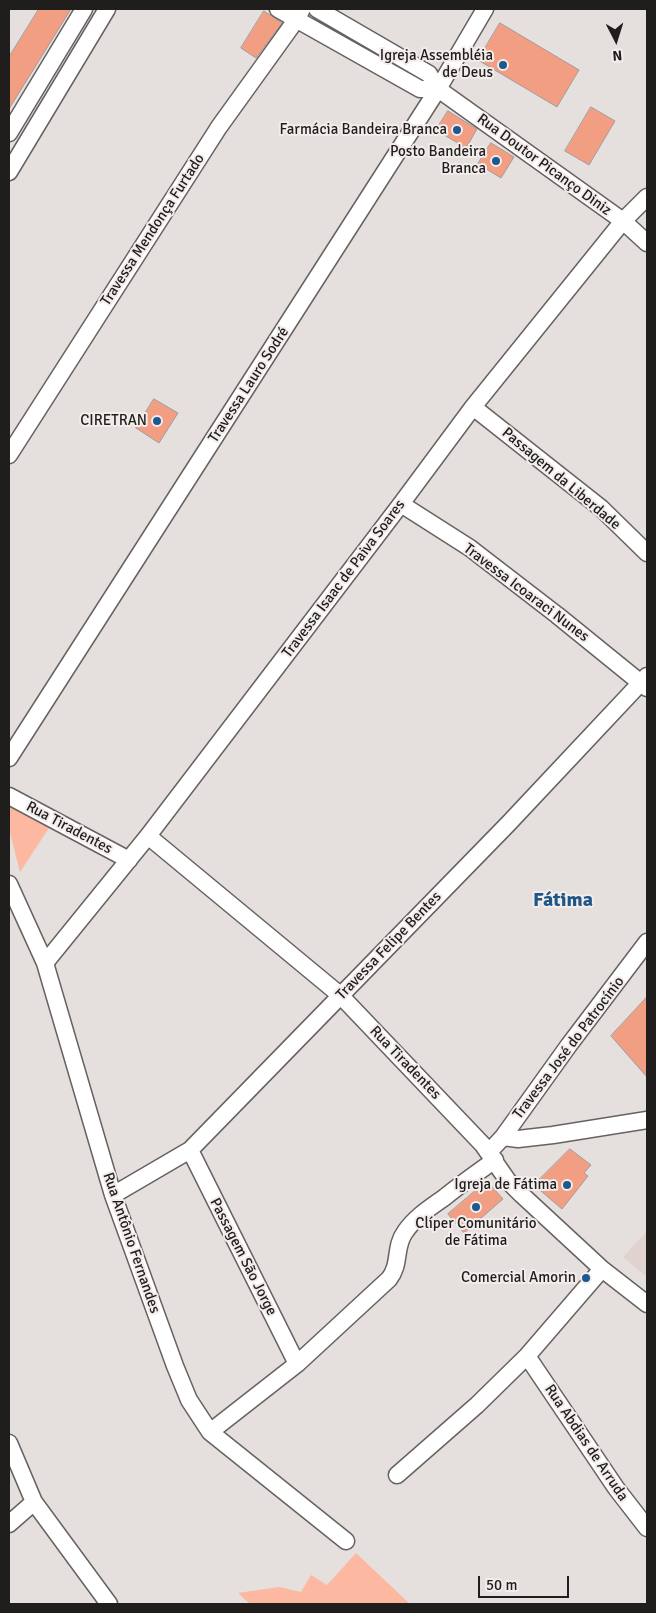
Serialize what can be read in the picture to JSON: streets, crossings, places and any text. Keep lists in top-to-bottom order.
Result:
{
  "streets": {
    "street": [
      "Rua Doutor Picanço Diniz",
      "Travessa Mendonça Furtado",
      "Travessa Lauro Sodré",
      "Passagem da Liberdade",
      "Travessa Isaac de Paiva Soares",
      "Travessa Icoaraci Nunes",
      "Rua Tiradentes",
      "Travessa Felipe Bentes",
      "Travessa José do Patrocínio",
      "Rua Antônio Fernandes",
      "Passagem São Jorge",
      "Rua Abdias de Arruda"
    ]
  },
  "crossings": [
    ["Rua Doutor Picanço Diniz", "Travessa Mendonça Furtado"],
    ["Rua Doutor Picanço Diniz", "Travessa Lauro Sodré"],
    ["Rua Doutor Picanço Diniz", "Travessa Isaac de Paiva Soares"],
    ["Passagem da Liberdade", "Travessa Isaac de Paiva Soares"],
    ["Travessa Isaac de Paiva Soares", "Travessa Icoaraci Nunes"],
    ["Travessa Isaac de Paiva Soares", "Rua Tiradentes"],
    ["Travessa Isaac de Paiva Soares", "Rua Antônio Fernandes"],
    ["Travessa Icoaraci Nunes", "Travessa Felipe Bentes"],
    ["Rua Tiradentes", "Travessa Felipe Bentes"],
    ["Rua Tiradentes", "Travessa José do Patrocínio"],
    ["Travessa Felipe Bentes", "Rua Antônio Fernandes"],
    ["Travessa Felipe Bentes", "Passagem São Jorge"],
    ["Travessa José do Patrocínio", "Rua Antônio Fernandes"],
    ["Travessa José do Patrocínio", "Passagem São Jorge"]
  ],
  "districts": ["Fátima"],
  "places": [
    "Igreja Assembléia de Deus",
    "Farmácia Bandeira Branca",
    "Posto Bandeira Branca",
    "CIRETRAN",
    "Igreja de Fátima",
    "Clíper Comunitário de Fátima",
    "Comercial Amorin"
  ],
  "scale_bar": "50 m",
  "north": "bottom"
}
